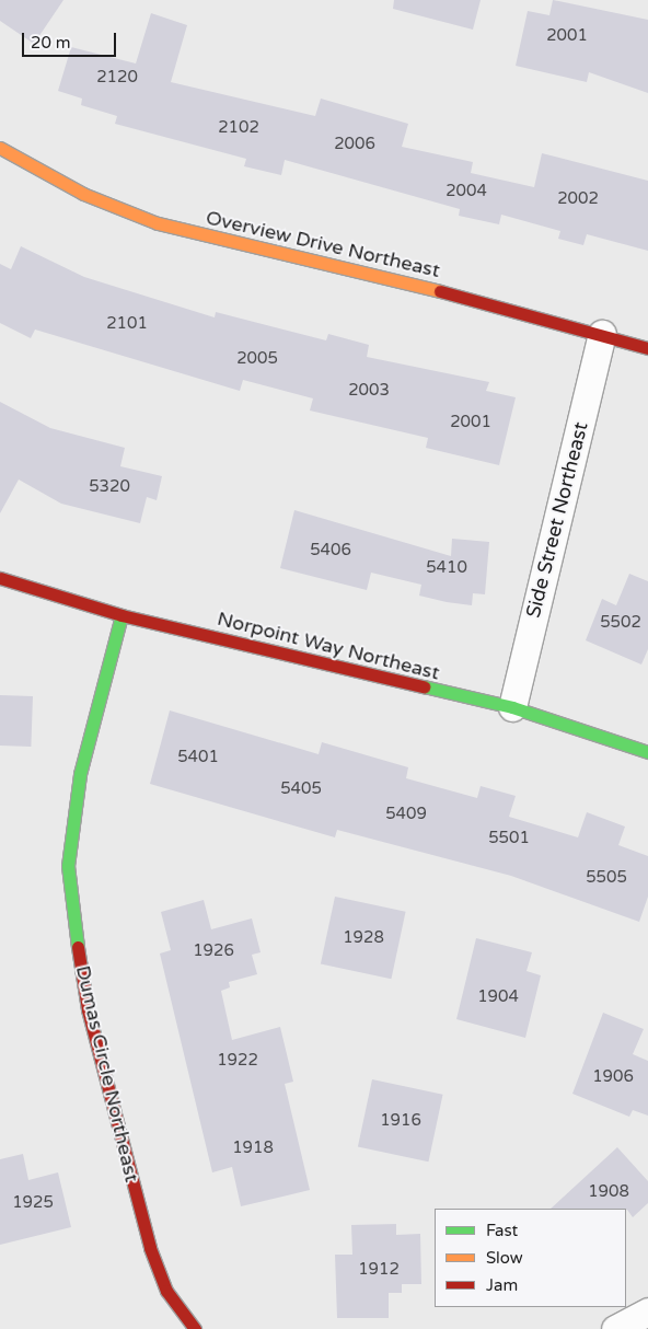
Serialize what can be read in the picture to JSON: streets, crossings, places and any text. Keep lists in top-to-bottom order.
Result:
{
  "streets": {
    "street": [
      "Overview Drive Northeast",
      "Side Street Northeast",
      "Norpoint Way Northeast",
      "Dumas Circle Northeast"
    ]
  },
  "crossings": [
    ["Overview Drive Northeast", "Side Street Northeast"],
    ["Side Street Northeast", "Norpoint Way Northeast"],
    ["Norpoint Way Northeast", "Dumas Circle Northeast"]
  ],
  "house_numbers": [
    "2001",
    "2120",
    "2102",
    "2006",
    "2004",
    "2002",
    "2101",
    "2005",
    "2003",
    "2001",
    "5320",
    "5406",
    "5410",
    "5502",
    "5401",
    "5405",
    "5409",
    "5501",
    "5505",
    "1928",
    "1926",
    "1904",
    "1922",
    "1906",
    "1916",
    "1918",
    "1908",
    "1925",
    "1912"
  ],
  "legend": ["Fast", "Slow", "Jam"],
  "scale_bar": "20 m"
}
